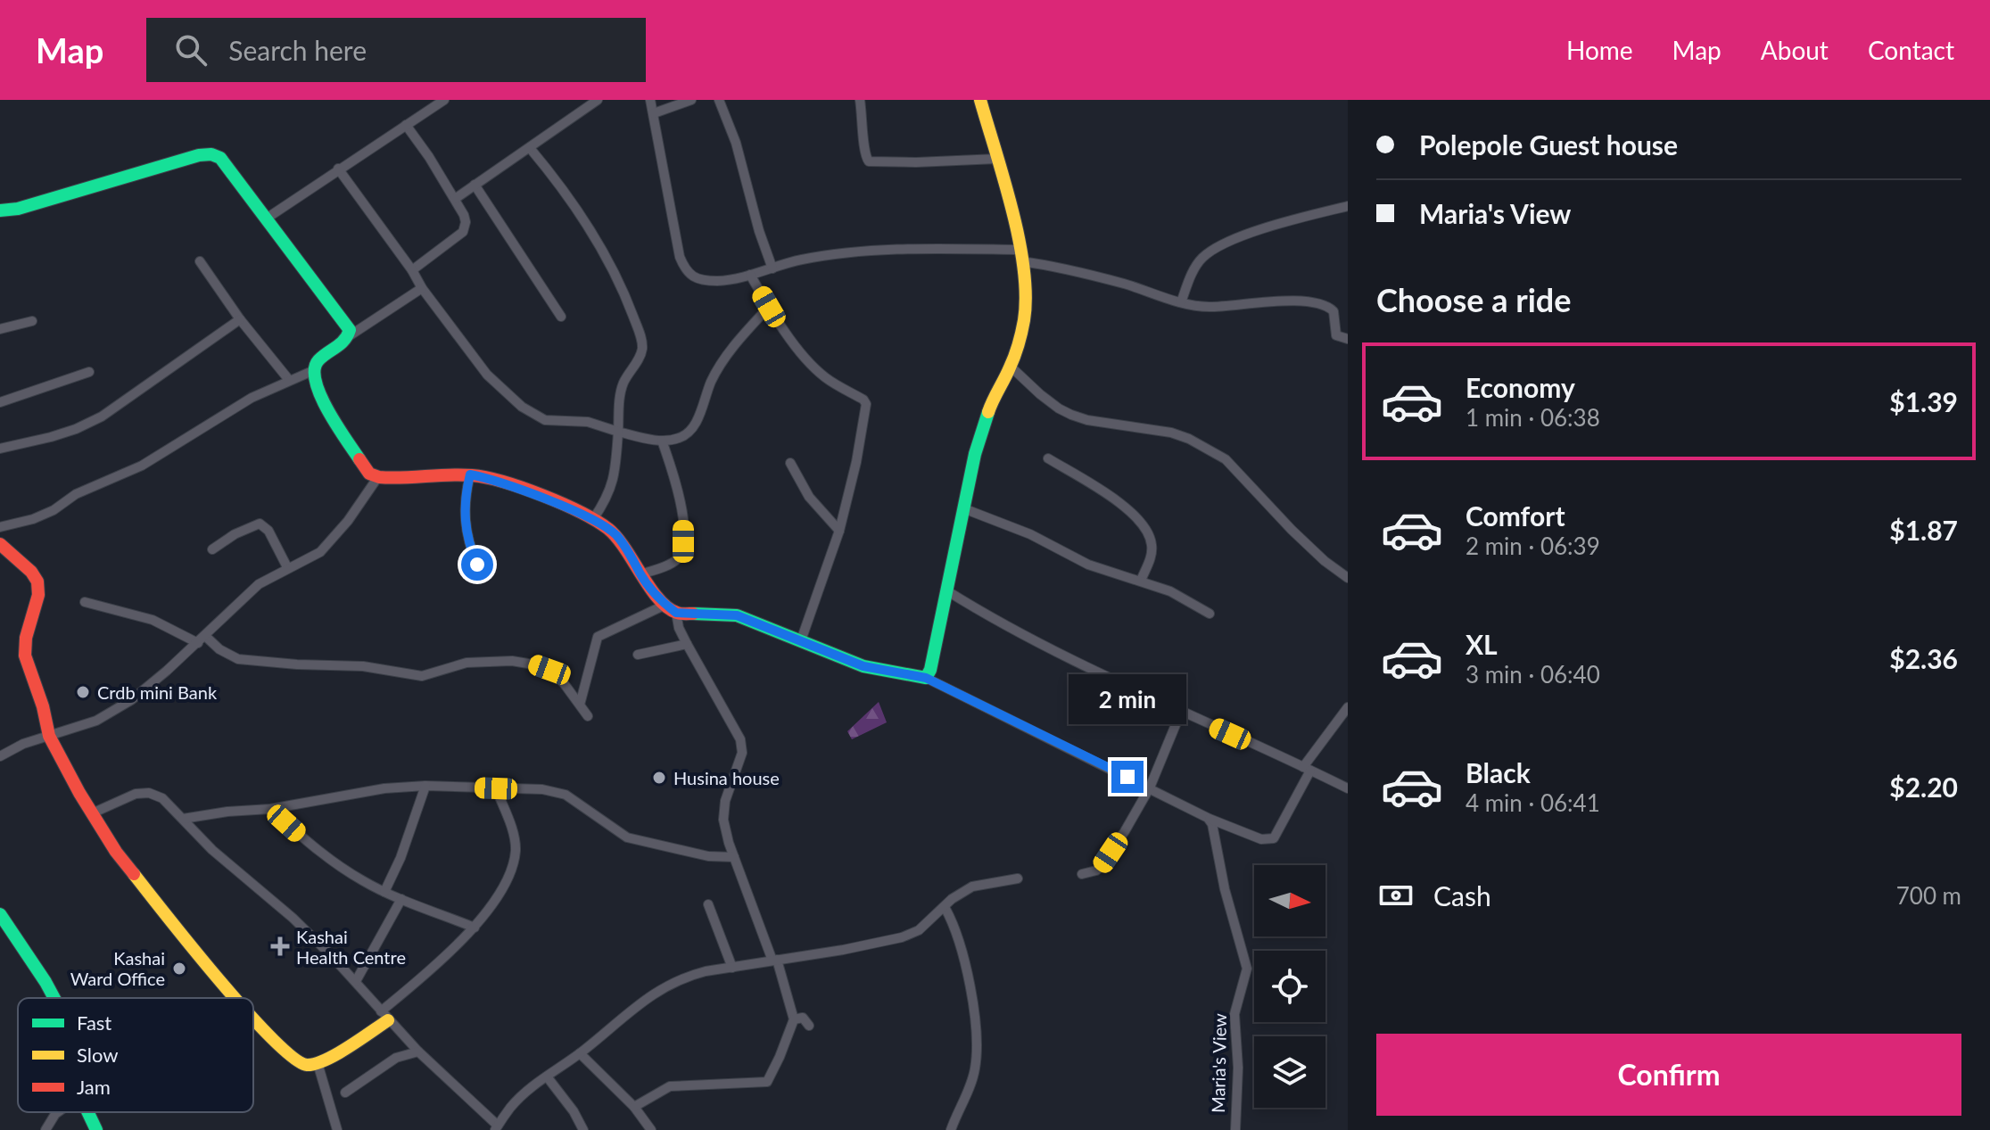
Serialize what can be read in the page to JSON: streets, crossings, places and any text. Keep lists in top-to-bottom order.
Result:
{
  "streets": {
    "street": ["Maria's View"]
  },
  "places": {
    "other": ["Crdb mini Bank", "Husina house", "Kashai Ward Office"],
    "health": ["Kashai Health Centre"]
  },
  "legend": ["Fast", "Slow", "Jam"],
  "north": "right",
  "page": {
    "header": "Map",
    "search": "Search here",
    "nav": [
      "Home",
      "Map",
      "About",
      "Contact"
    ],
    "banner": ["Polepole Guest house", "Maria's View"],
    "heading": "Choose a ride",
    "list": [
      {
        "name": "Economy",
        "note": "1 min · 06:38",
        "value": "$1.39"
      },
      {
        "name": "Comfort",
        "note": "2 min · 06:39",
        "value": "$1.87"
      },
      {
        "name": "XL",
        "note": "3 min · 06:40",
        "value": "$2.36"
      },
      {
        "name": "Black",
        "note": "4 min · 06:41",
        "value": "$2.20"
      }
    ],
    "bubble": "2 min",
    "pay": ["Cash", "700 m"],
    "buttons": "Confirm"
  }
}
